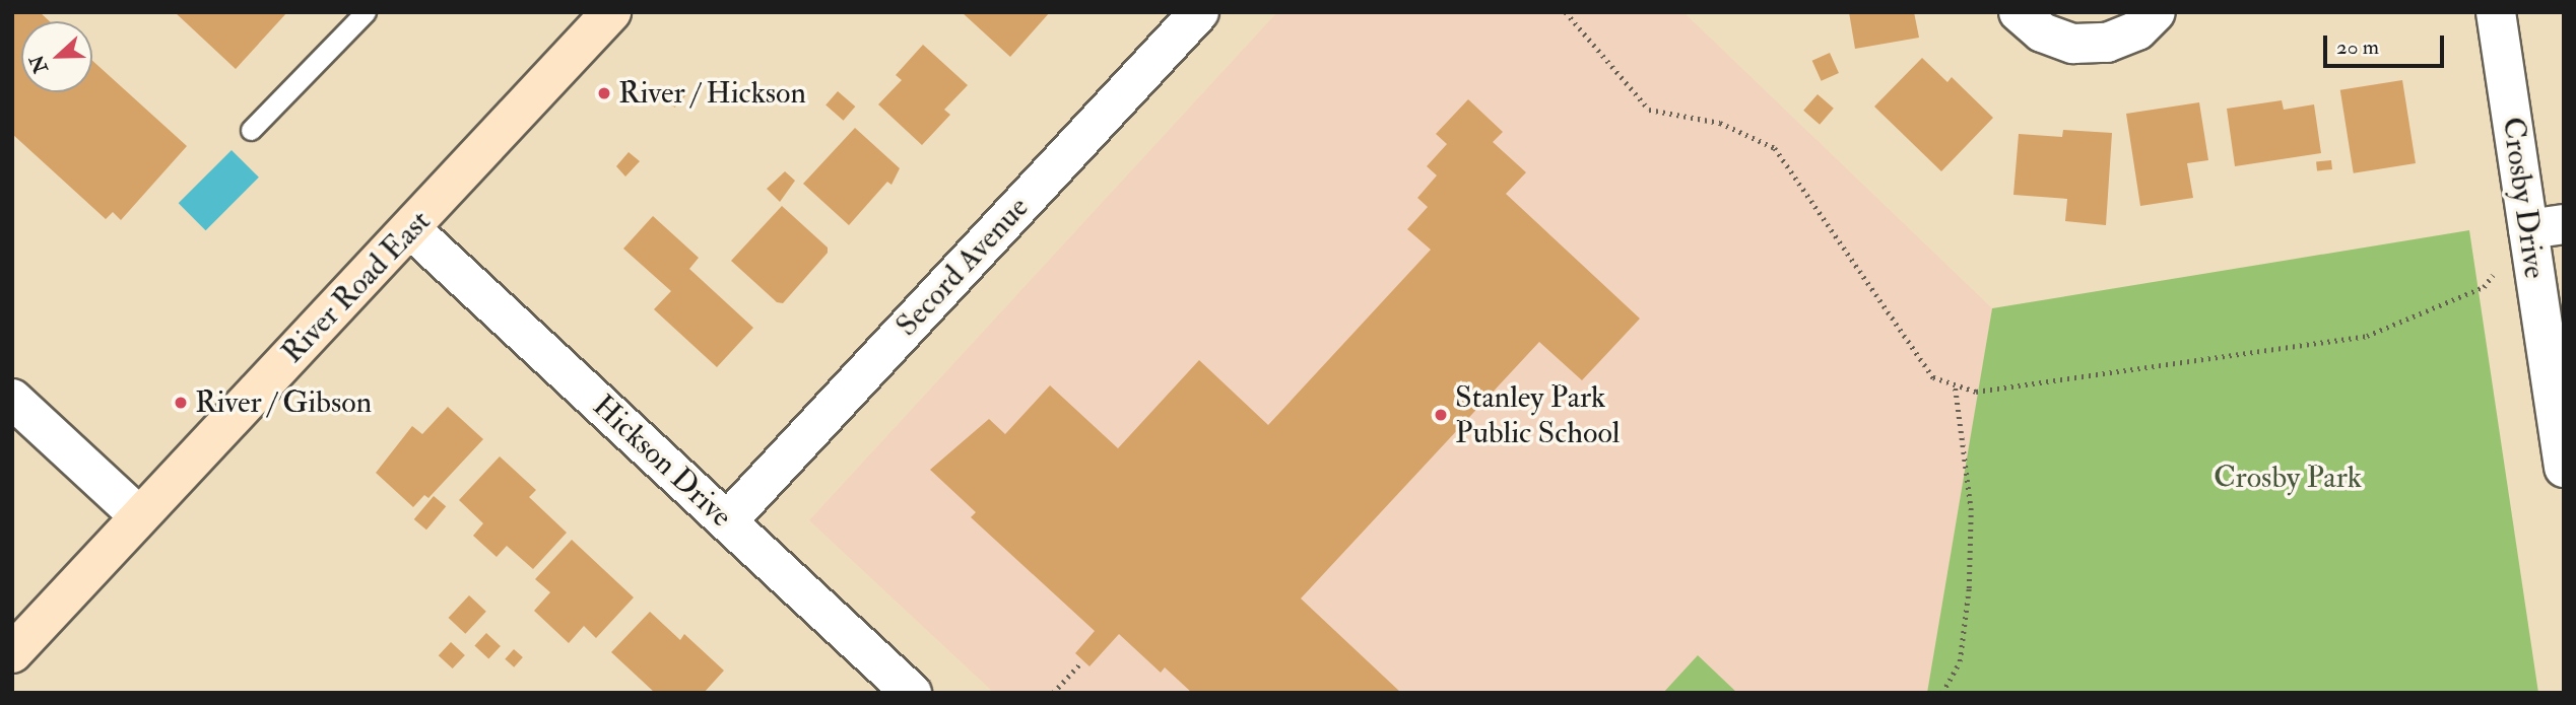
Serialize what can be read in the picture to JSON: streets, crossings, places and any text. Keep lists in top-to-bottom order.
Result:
{
  "streets": {
    "street": [
      "Crosby Drive",
      "Secord Avenue",
      "River Road East",
      "Hickson Drive"
    ]
  },
  "crossings": [
    ["Secord Avenue", "Hickson Drive"],
    ["River Road East", "Hickson Drive"]
  ],
  "parks": ["Crosby Park"],
  "places": ["River / Hickson", "River / Gibson", "Stanley Park Public School"],
  "scale_bar": "20 m",
  "north": "left"
}
